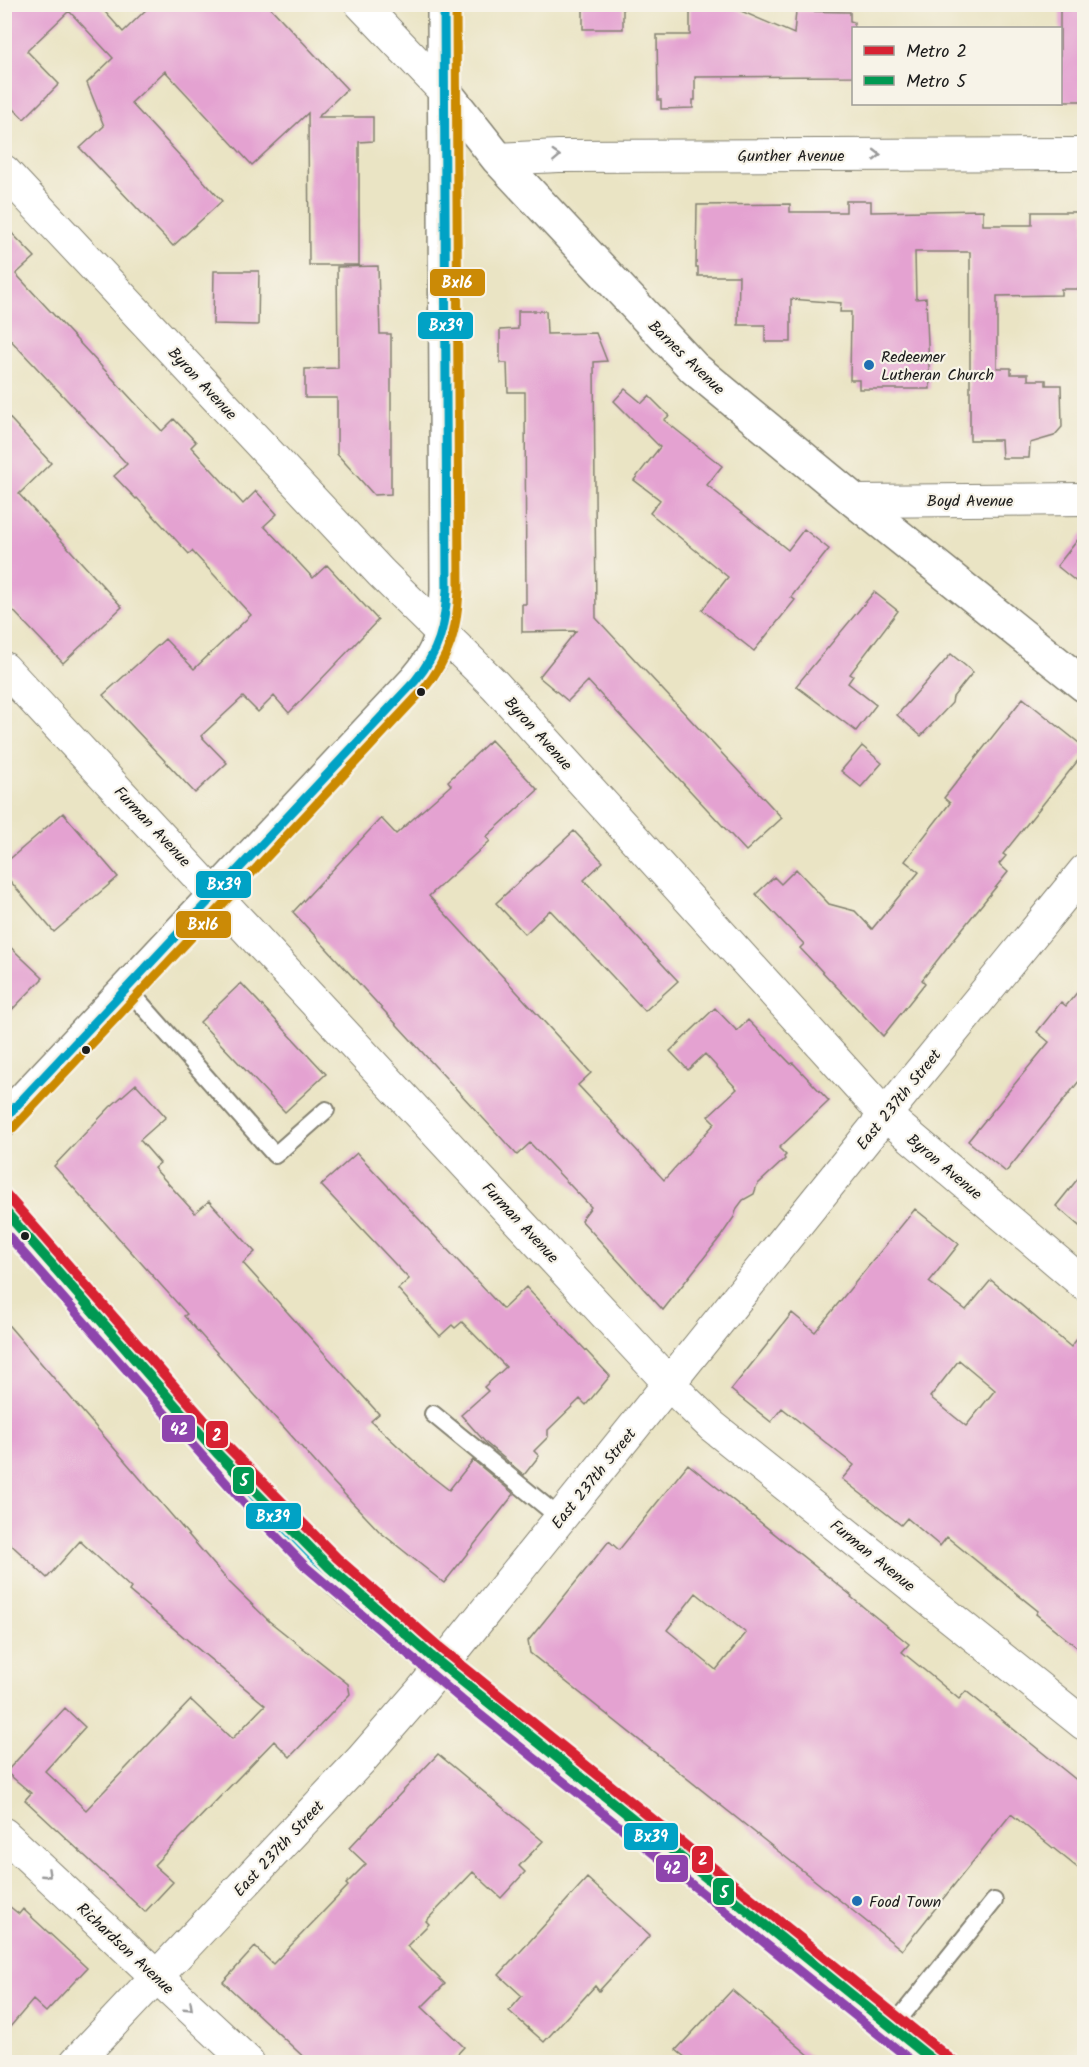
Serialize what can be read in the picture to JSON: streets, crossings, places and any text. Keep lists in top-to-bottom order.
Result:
{
  "streets": {
    "street": [
      "Gunther Avenue",
      "Barnes Avenue",
      "Byron Avenue",
      "Boyd Avenue",
      "Furman Avenue",
      "East 237th Street",
      "Richardson Avenue"
    ]
  },
  "crossings": [
    ["Gunther Avenue", "Barnes Avenue"],
    ["Barnes Avenue", "Boyd Avenue"],
    ["Byron Avenue", "East 237th Street"],
    ["Furman Avenue", "East 237th Street"],
    ["East 237th Street", "Richardson Avenue"]
  ],
  "one_way": ["Gunther Avenue", "Richardson Avenue"],
  "places": ["Redeemer Lutheran Church", "Food Town"],
  "lines": [
    "transit line Bx39",
    "transit line Bx16",
    "metro line 2",
    "metro line 5",
    "transit line 42"
  ],
  "legend": ["Metro 2", "Metro 5"]
}
